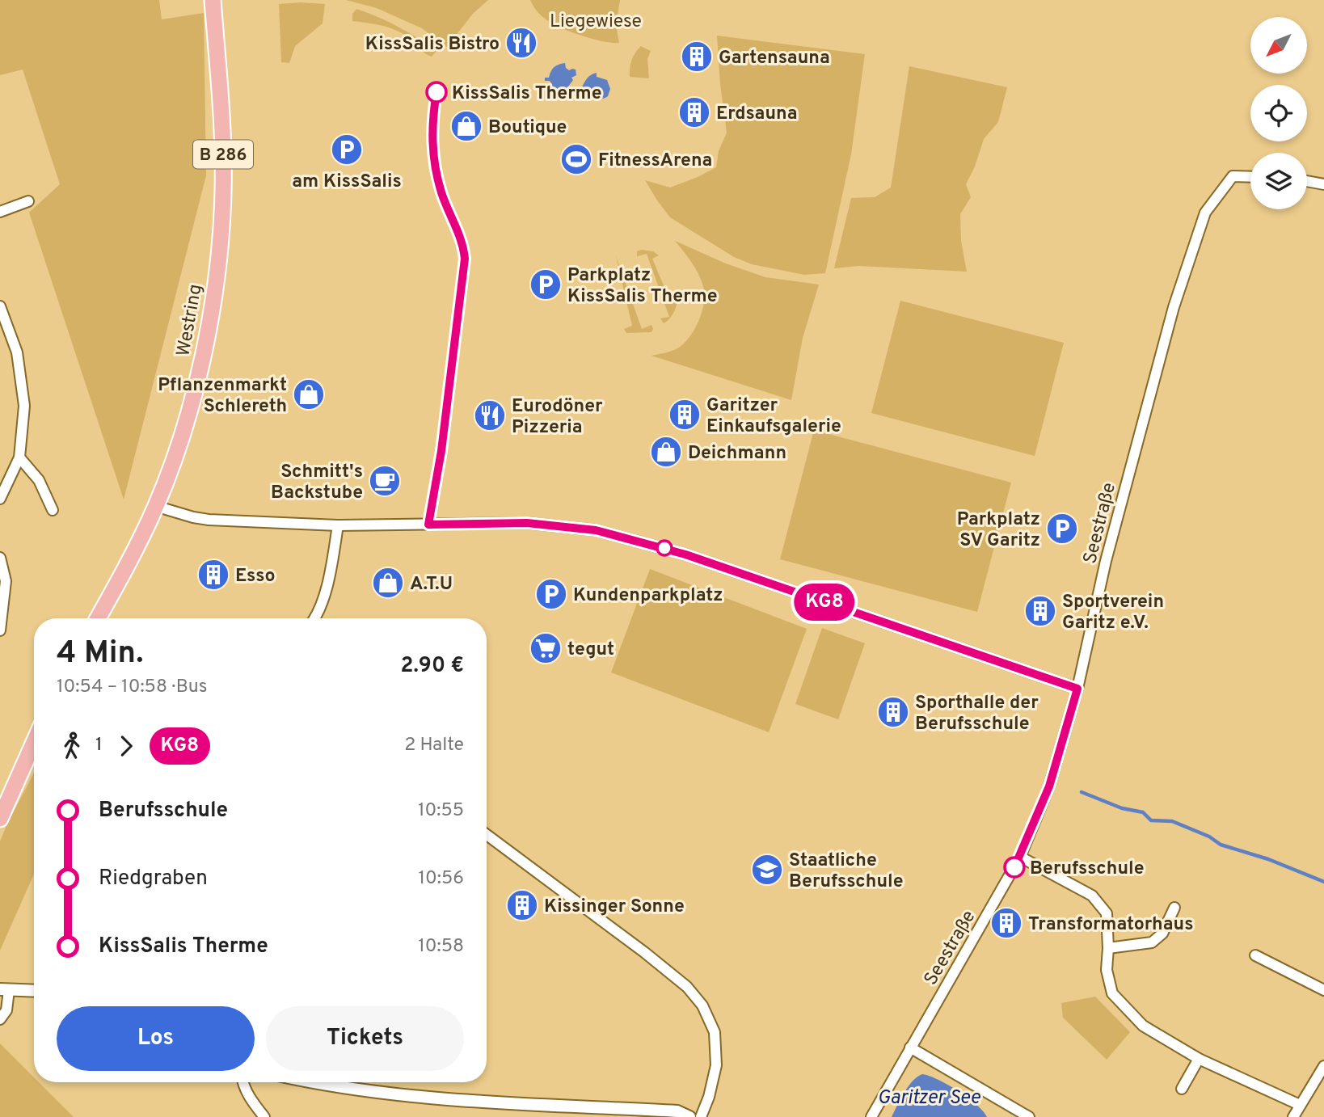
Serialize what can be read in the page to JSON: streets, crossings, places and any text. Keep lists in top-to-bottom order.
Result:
{
  "streets": {
    "main road": ["B 286", "Westring"],
    "street": ["Seestraße"]
  },
  "water": ["Garitzer See"],
  "parks": ["Liegewiese"],
  "places": {
    "restaurant": ["KissSalis Bistro", "Eurodöner Pizzeria"],
    "building": [
      "Gartensauna",
      "Erdsauna",
      "Garitzer Einkaufsgalerie",
      "Esso",
      "Sportverein Garitz e.V.",
      "Sporthalle der Berufsschule",
      "Kissinger Sonne",
      "Transformatorhaus"
    ],
    "other": ["KissSalis Therme", "Berufsschule"],
    "shop": [
      "Boutique",
      "Pflanzenmarkt Schlereth",
      "Deichmann",
      "A.T.U"
    ],
    "parking": [
      "am KissSalis",
      "Parkplatz KissSalis Therme",
      "Parkplatz SV Garitz",
      "Kundenparkplatz"
    ],
    "sports": ["FitnessArena"],
    "cafe": ["Schmitt's Backstube"],
    "supermarket": ["tegut"],
    "school or university": ["Staatliche Berufsschule"]
  },
  "lines": ["bus line KG8"],
  "north": "bottom left",
  "page": {
    "on_map": "KG8",
    "heading": ["4 Min.", "10:54 – 10:58 · Bus", "2.90 €"],
    "legs": ["1", "KG8", "2 Halte"],
    "list": [
      {
        "name": "Berufsschule",
        "value": "10:55"
      },
      {
        "name": "Riedgraben",
        "value": "10:56"
      },
      {
        "name": "KissSalis Therme",
        "value": "10:58"
      }
    ],
    "buttons": ["Los", "Tickets"]
  }
}
